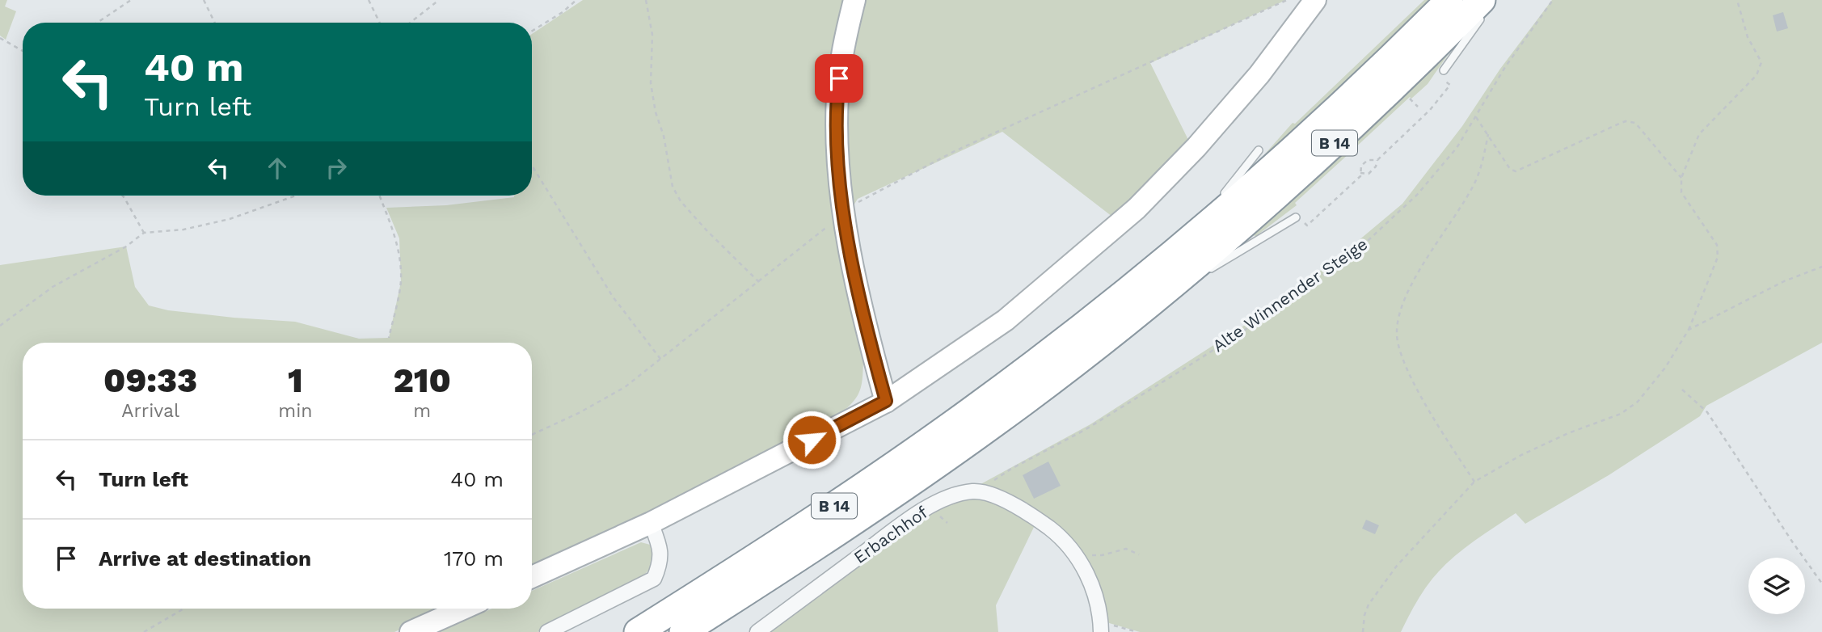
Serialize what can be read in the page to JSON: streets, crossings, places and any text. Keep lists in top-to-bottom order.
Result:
{
  "streets": {
    "highway": ["B 14"],
    "street": ["Erbachhof"],
    "path": ["Alte Winnender Steige"]
  },
  "crossings": [
    ["Alte Winnender Steige", "Erbachhof"]
  ],
  "page": {
    "turn": ["40 m", "Turn left"],
    "eta": [
      "09:33",
      "Arrival",
      "1",
      "min",
      "210",
      "m"
    ],
    "list": [
      {
        "name": "Turn left",
        "value": "40 m"
      },
      {
        "name": "Arrive at destination",
        "value": "170 m"
      }
    ]
  }
}
